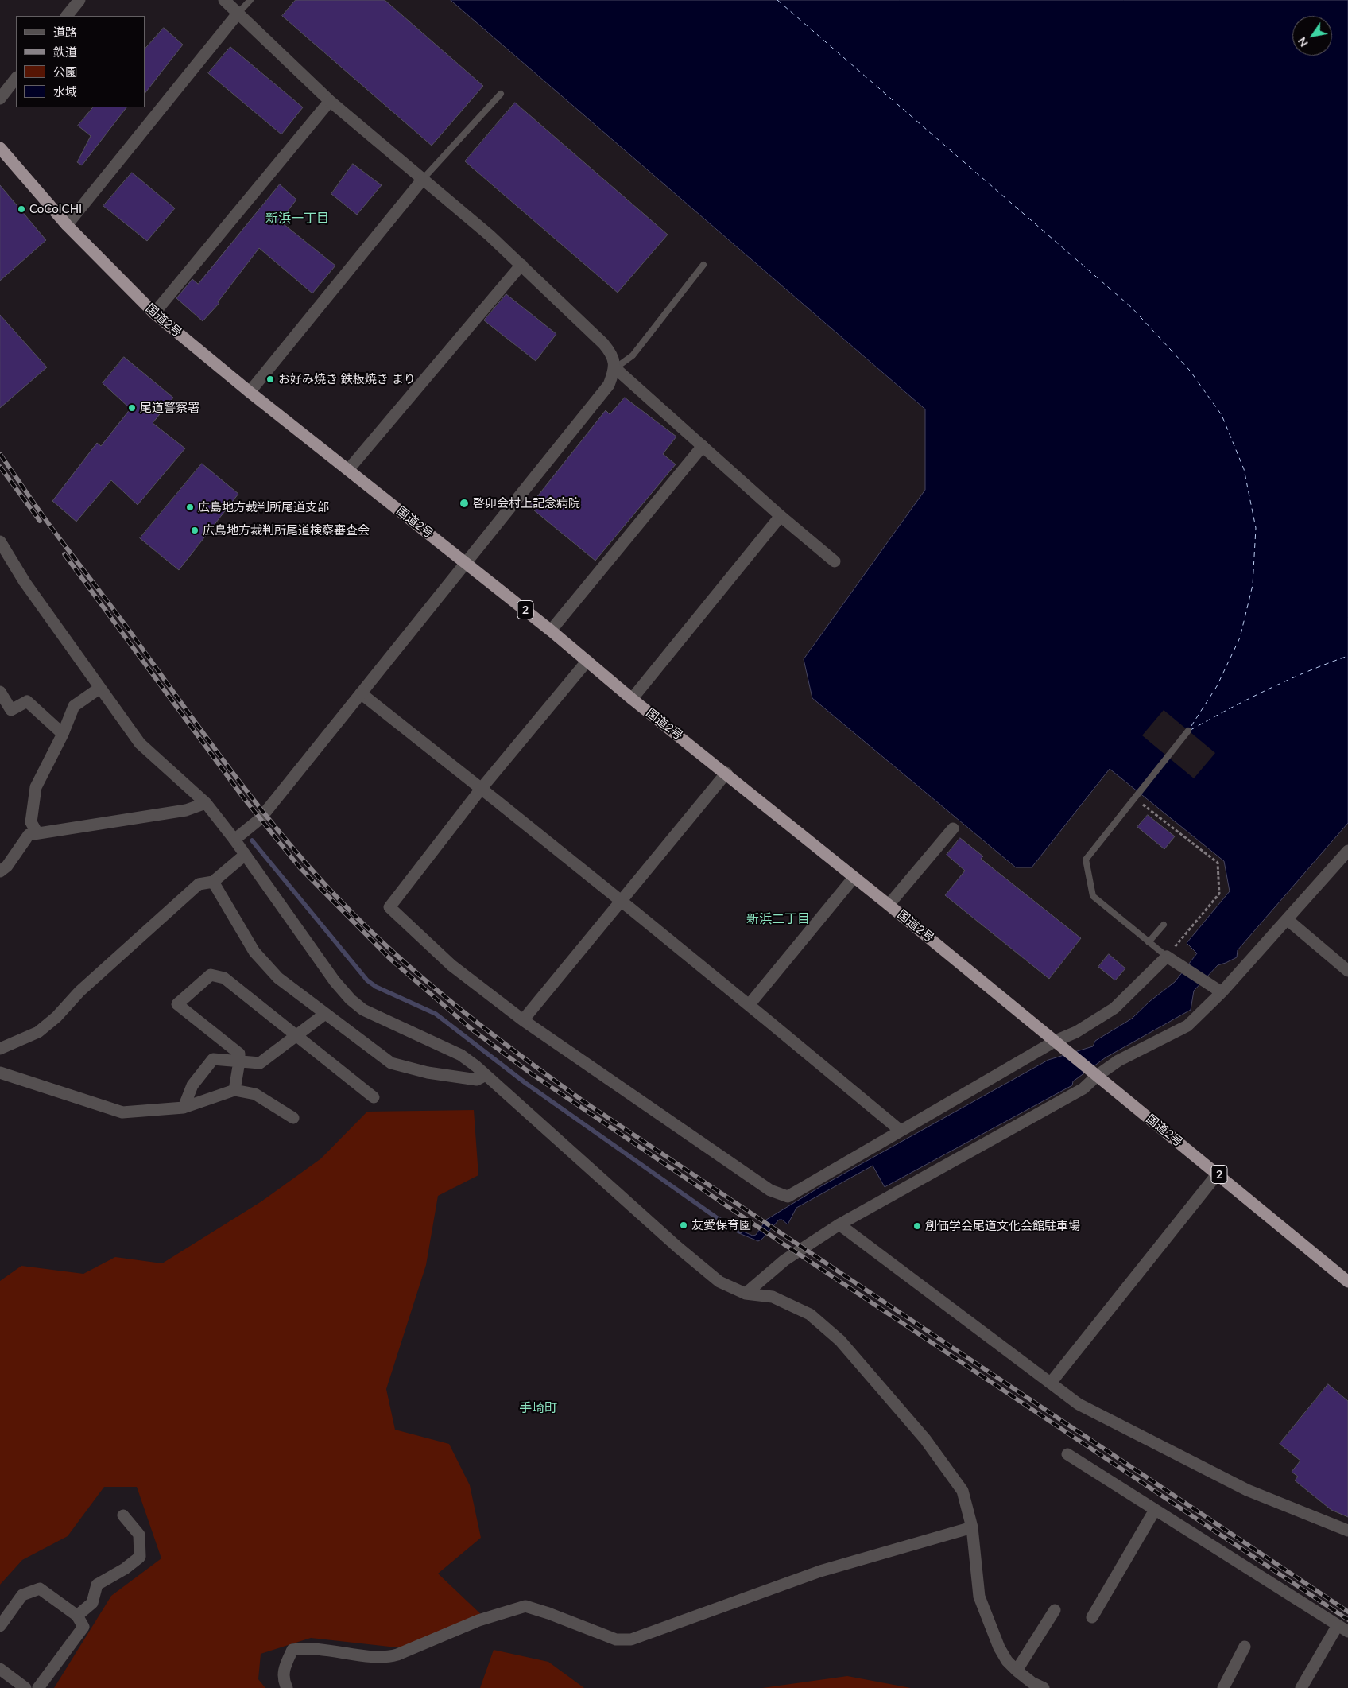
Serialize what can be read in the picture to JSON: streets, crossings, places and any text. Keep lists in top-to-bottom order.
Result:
{
  "streets": {
    "highway": ["国道2号", "2"]
  },
  "districts": ["新浜一丁目", "新浜二丁目", "手崎町"],
  "places": [
    "CoCoICHI",
    "お好み焼き 鉄板焼き まり",
    "尾道警察署",
    "啓卯会村上記念病院",
    "広島地方裁判所尾道支部",
    "広島地方裁判所尾道検察審査会",
    "友愛保育園",
    "創価学会尾道文化会館駐車場"
  ],
  "legend": [
    "道路",
    "鉄道",
    "公園",
    "水域"
  ],
  "north": "bottom left"
}
